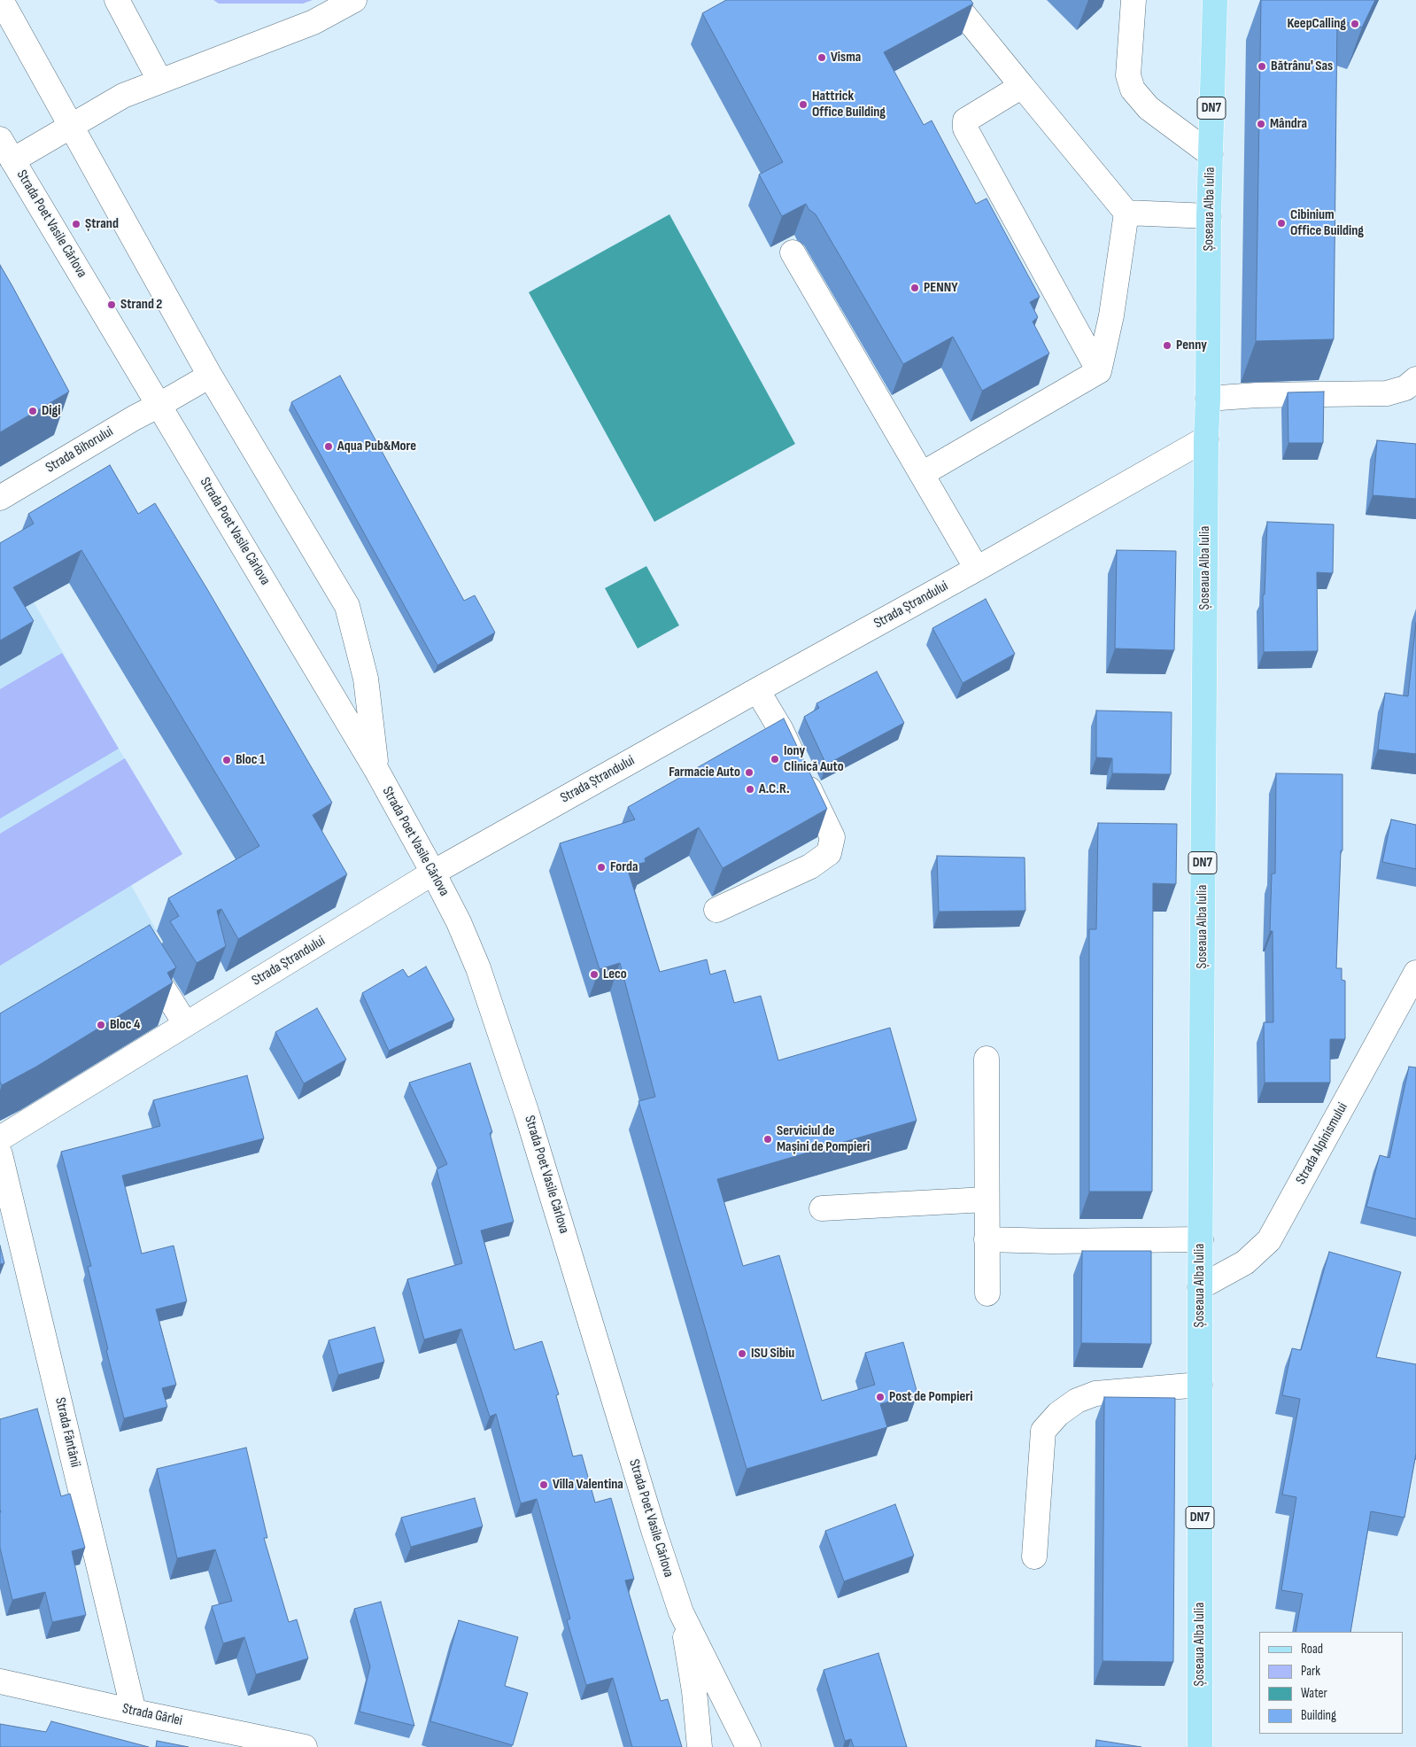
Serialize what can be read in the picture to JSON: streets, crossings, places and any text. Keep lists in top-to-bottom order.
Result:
{
  "streets": {
    "main road": ["DN7", "Șoseaua Alba Iulia"],
    "street": [
      "Strada Poet Vasile Cârlova",
      "Strada Bihorului",
      "Strada Ștrandului",
      "Strada Alpinismului",
      "Strada Fântânii",
      "Strada Gârlei"
    ]
  },
  "crossings": [
    ["Șoseaua Alba Iulia", "Strada Ștrandului"],
    ["Șoseaua Alba Iulia", "Strada Alpinismului"],
    ["Strada Poet Vasile Cârlova", "Strada Bihorului"],
    ["Strada Poet Vasile Cârlova", "Strada Ștrandului"],
    ["Strada Fântânii", "Strada Gârlei"]
  ],
  "places": [
    "KeepCalling",
    "Visma",
    "Bătrânu' Sas",
    "Hattrick Office Building",
    "Mândra",
    "Cibinium Office Building",
    "Ștrand",
    "PENNY",
    "Strand 2",
    "Penny",
    "Digi",
    "Aqua Pub&More",
    "Iony Clinică Auto",
    "Bloc 1",
    "Farmacie Auto",
    "A.C.R.",
    "Forda",
    "Leco",
    "Bloc 4",
    "Serviciul de Mașini de Pompieri",
    "ISU Sibiu",
    "Post de Pompieri",
    "Villa Valentina"
  ],
  "legend": [
    "Road",
    "Park",
    "Water",
    "Building"
  ]
}
